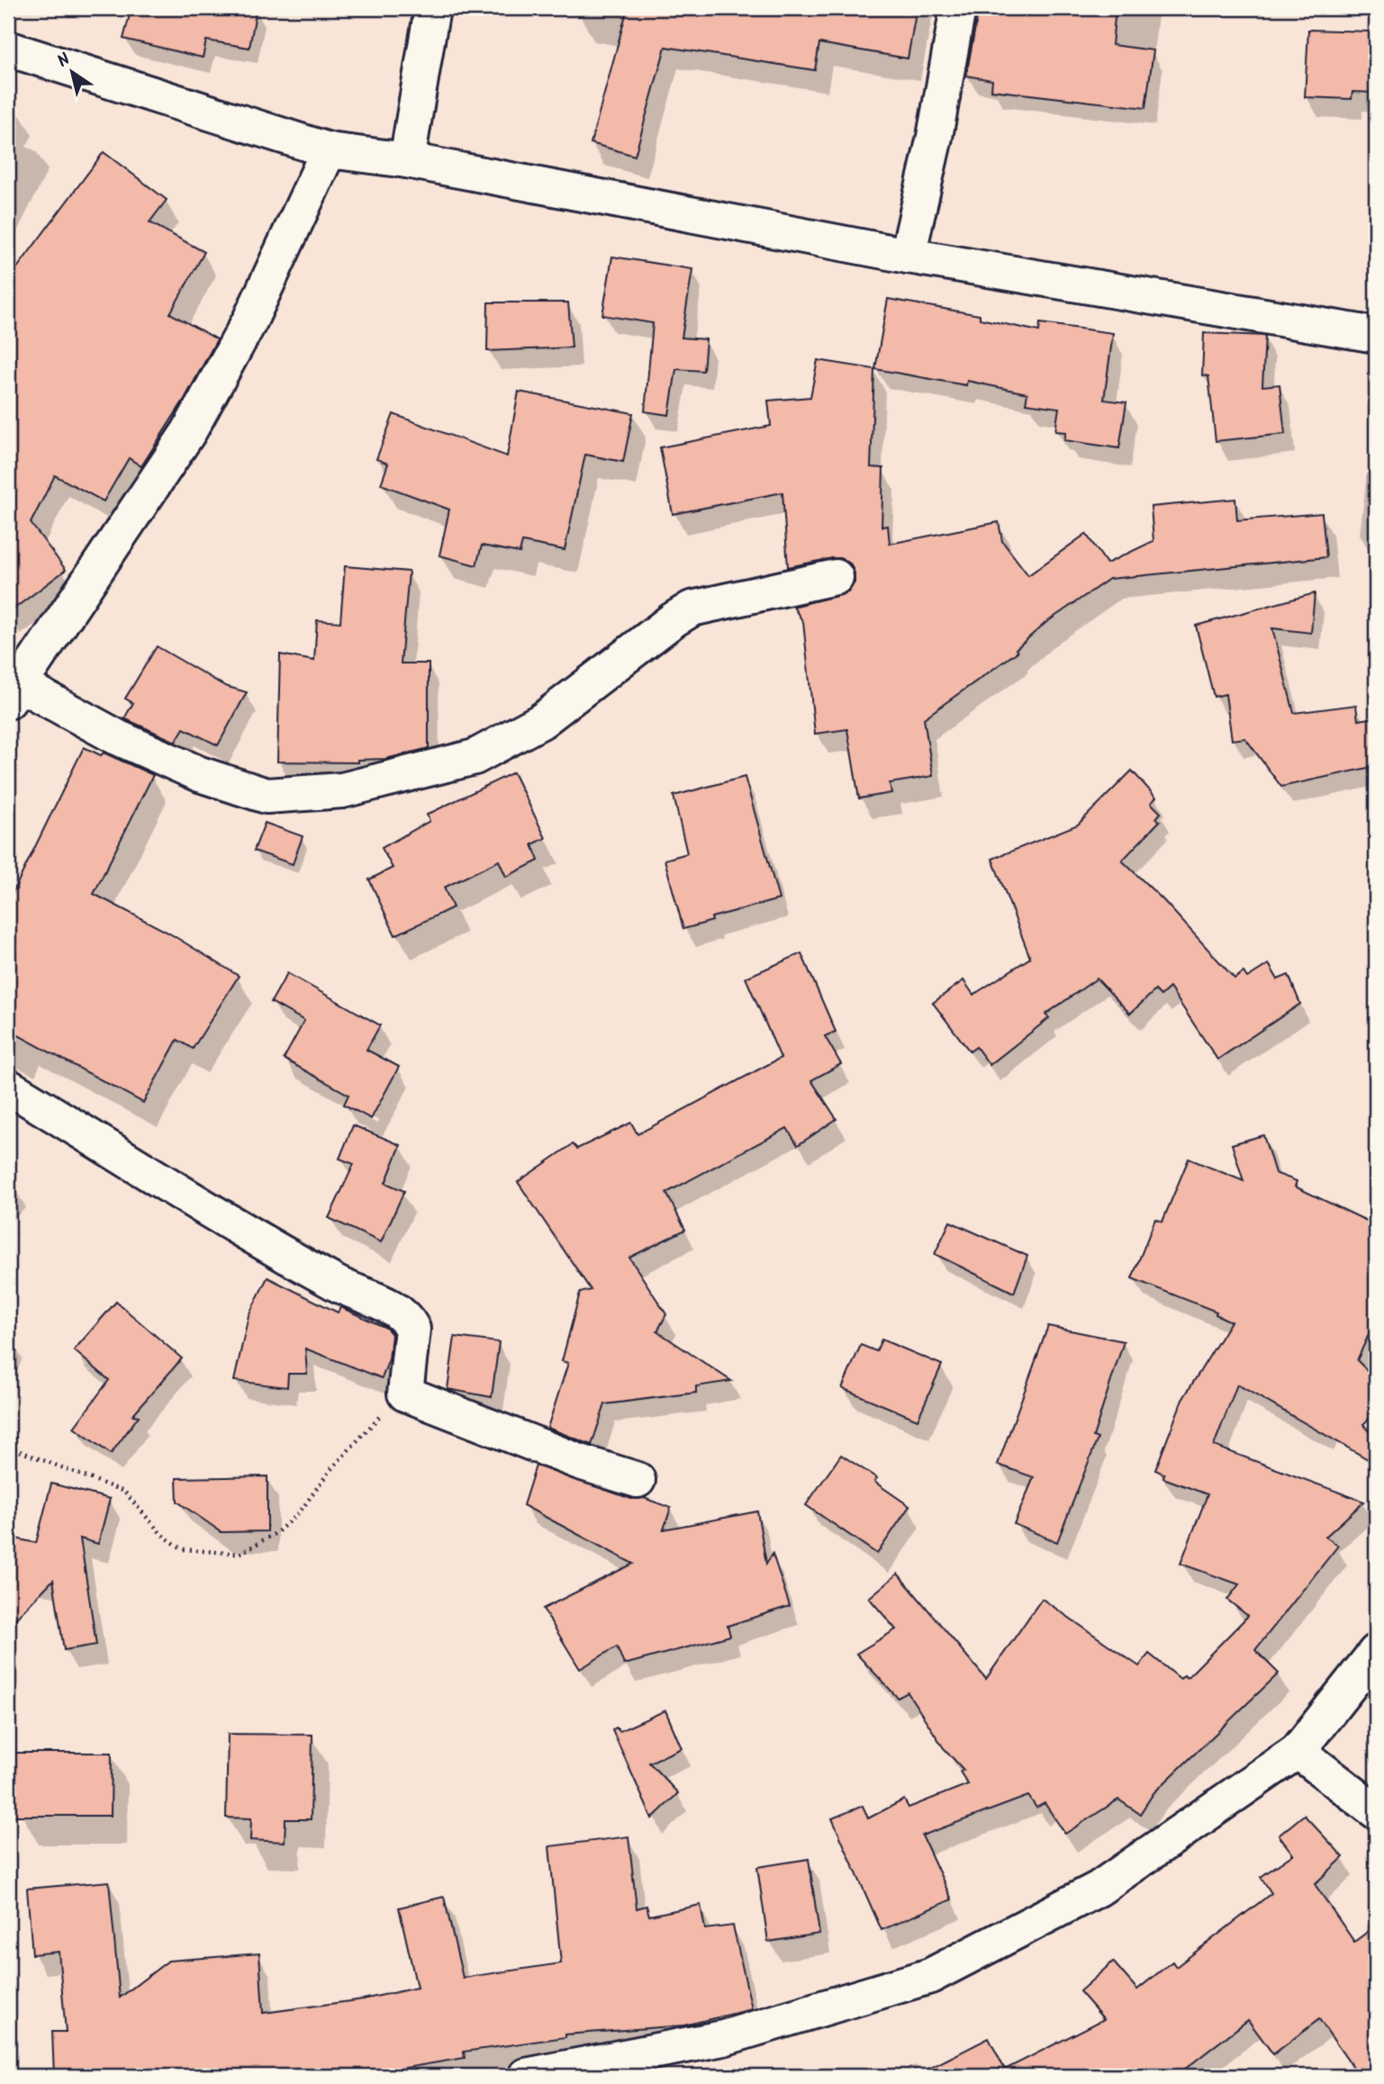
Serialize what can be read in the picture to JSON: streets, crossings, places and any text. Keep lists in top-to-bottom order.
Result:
{
  "north": "top left"
}
